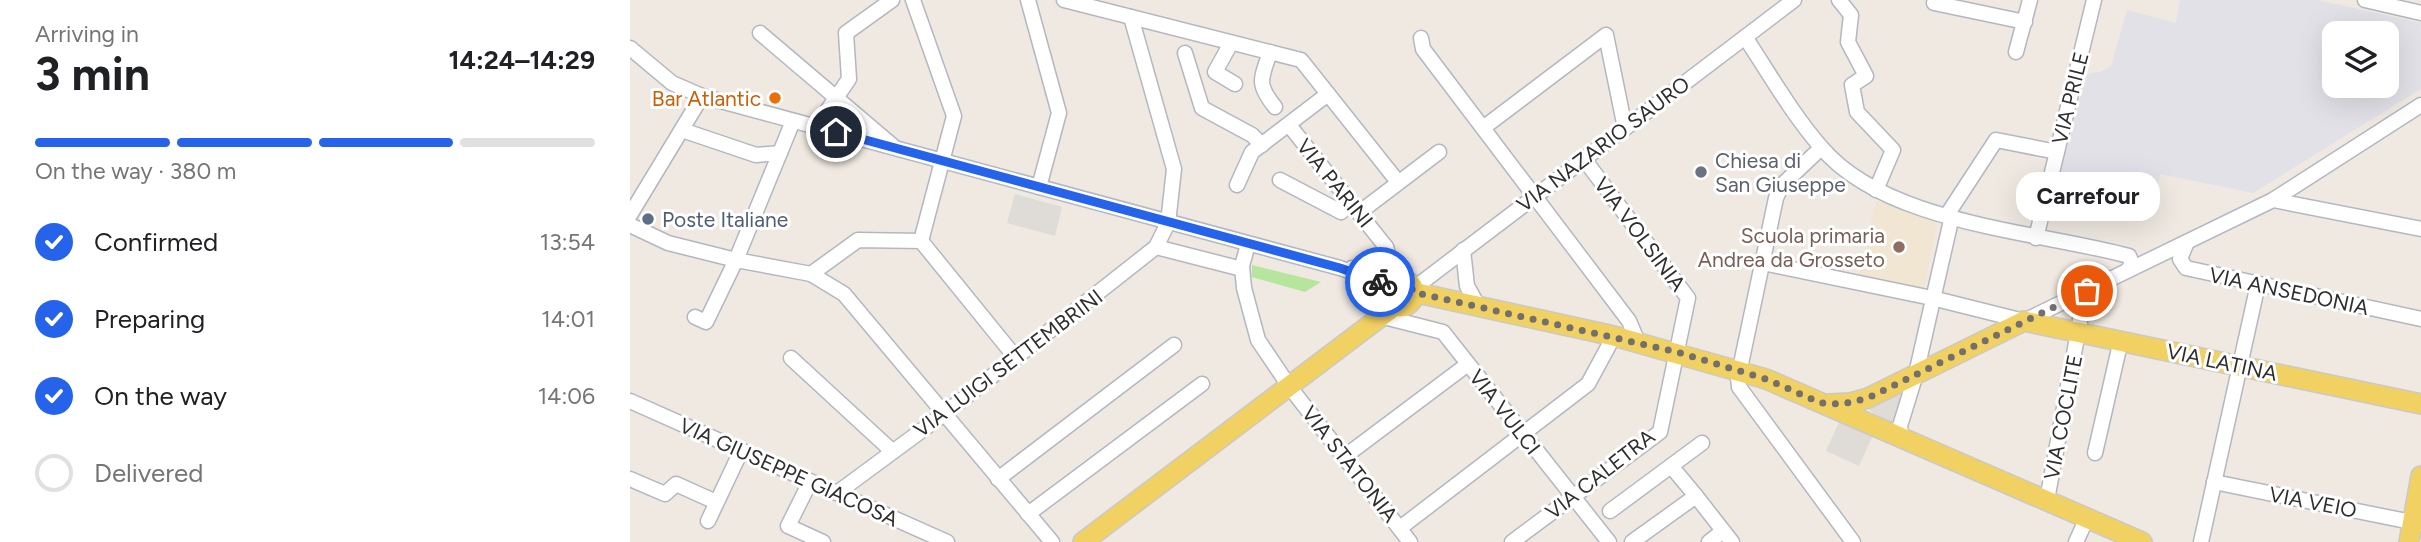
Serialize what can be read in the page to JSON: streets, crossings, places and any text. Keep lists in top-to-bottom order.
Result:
{
  "streets": {
    "main road": ["VIA NAZARIO SAURO", "VIA LATINA"],
    "street": [
      "VIA PRILE",
      "VIA PARINI",
      "VIA VOLSINIA",
      "VIA ANSEDONIA",
      "VIA LUIGI SETTEMBRINI",
      "VIA VULCI",
      "VIA COCLITE",
      "VIA STATONIA",
      "VIA GIUSEPPE GIACOSA",
      "VIA CALETRA",
      "VIA VEIO"
    ]
  },
  "crossings": [
    ["VIA NAZARIO SAURO", "VIA PARINI"],
    ["VIA NAZARIO SAURO", "VIA VOLSINIA"],
    ["VIA NAZARIO SAURO", "VIA VULCI"],
    ["VIA NAZARIO SAURO", "VIA STATONIA"],
    ["VIA PARINI", "VIA VULCI"],
    ["VIA VOLSINIA", "VIA CALETRA"],
    ["VIA LATINA", "VIA COCLITE"],
    ["VIA LUIGI SETTEMBRINI", "VIA VULCI"],
    ["VIA LUIGI SETTEMBRINI", "VIA GIUSEPPE GIACOSA"],
    ["VIA VULCI", "VIA STATONIA"],
    ["VIA VULCI", "VIA CALETRA"]
  ],
  "places": [
    "Bar Atlantic",
    "Chiesa di San Giuseppe",
    "Poste Italiane",
    "Scuola primaria Andrea da Grosseto",
    "Carrefour"
  ],
  "page": {
    "heading": ["3 min", "Arriving in", "14:24–14:29"],
    "bar": "On the way · 380 m",
    "bubble": "Carrefour",
    "list": [
      ["Confirmed", "13:54"],
      ["Preparing", "14:01"],
      ["On the way", "14:06"],
      "Delivered"
    ]
  }
}
